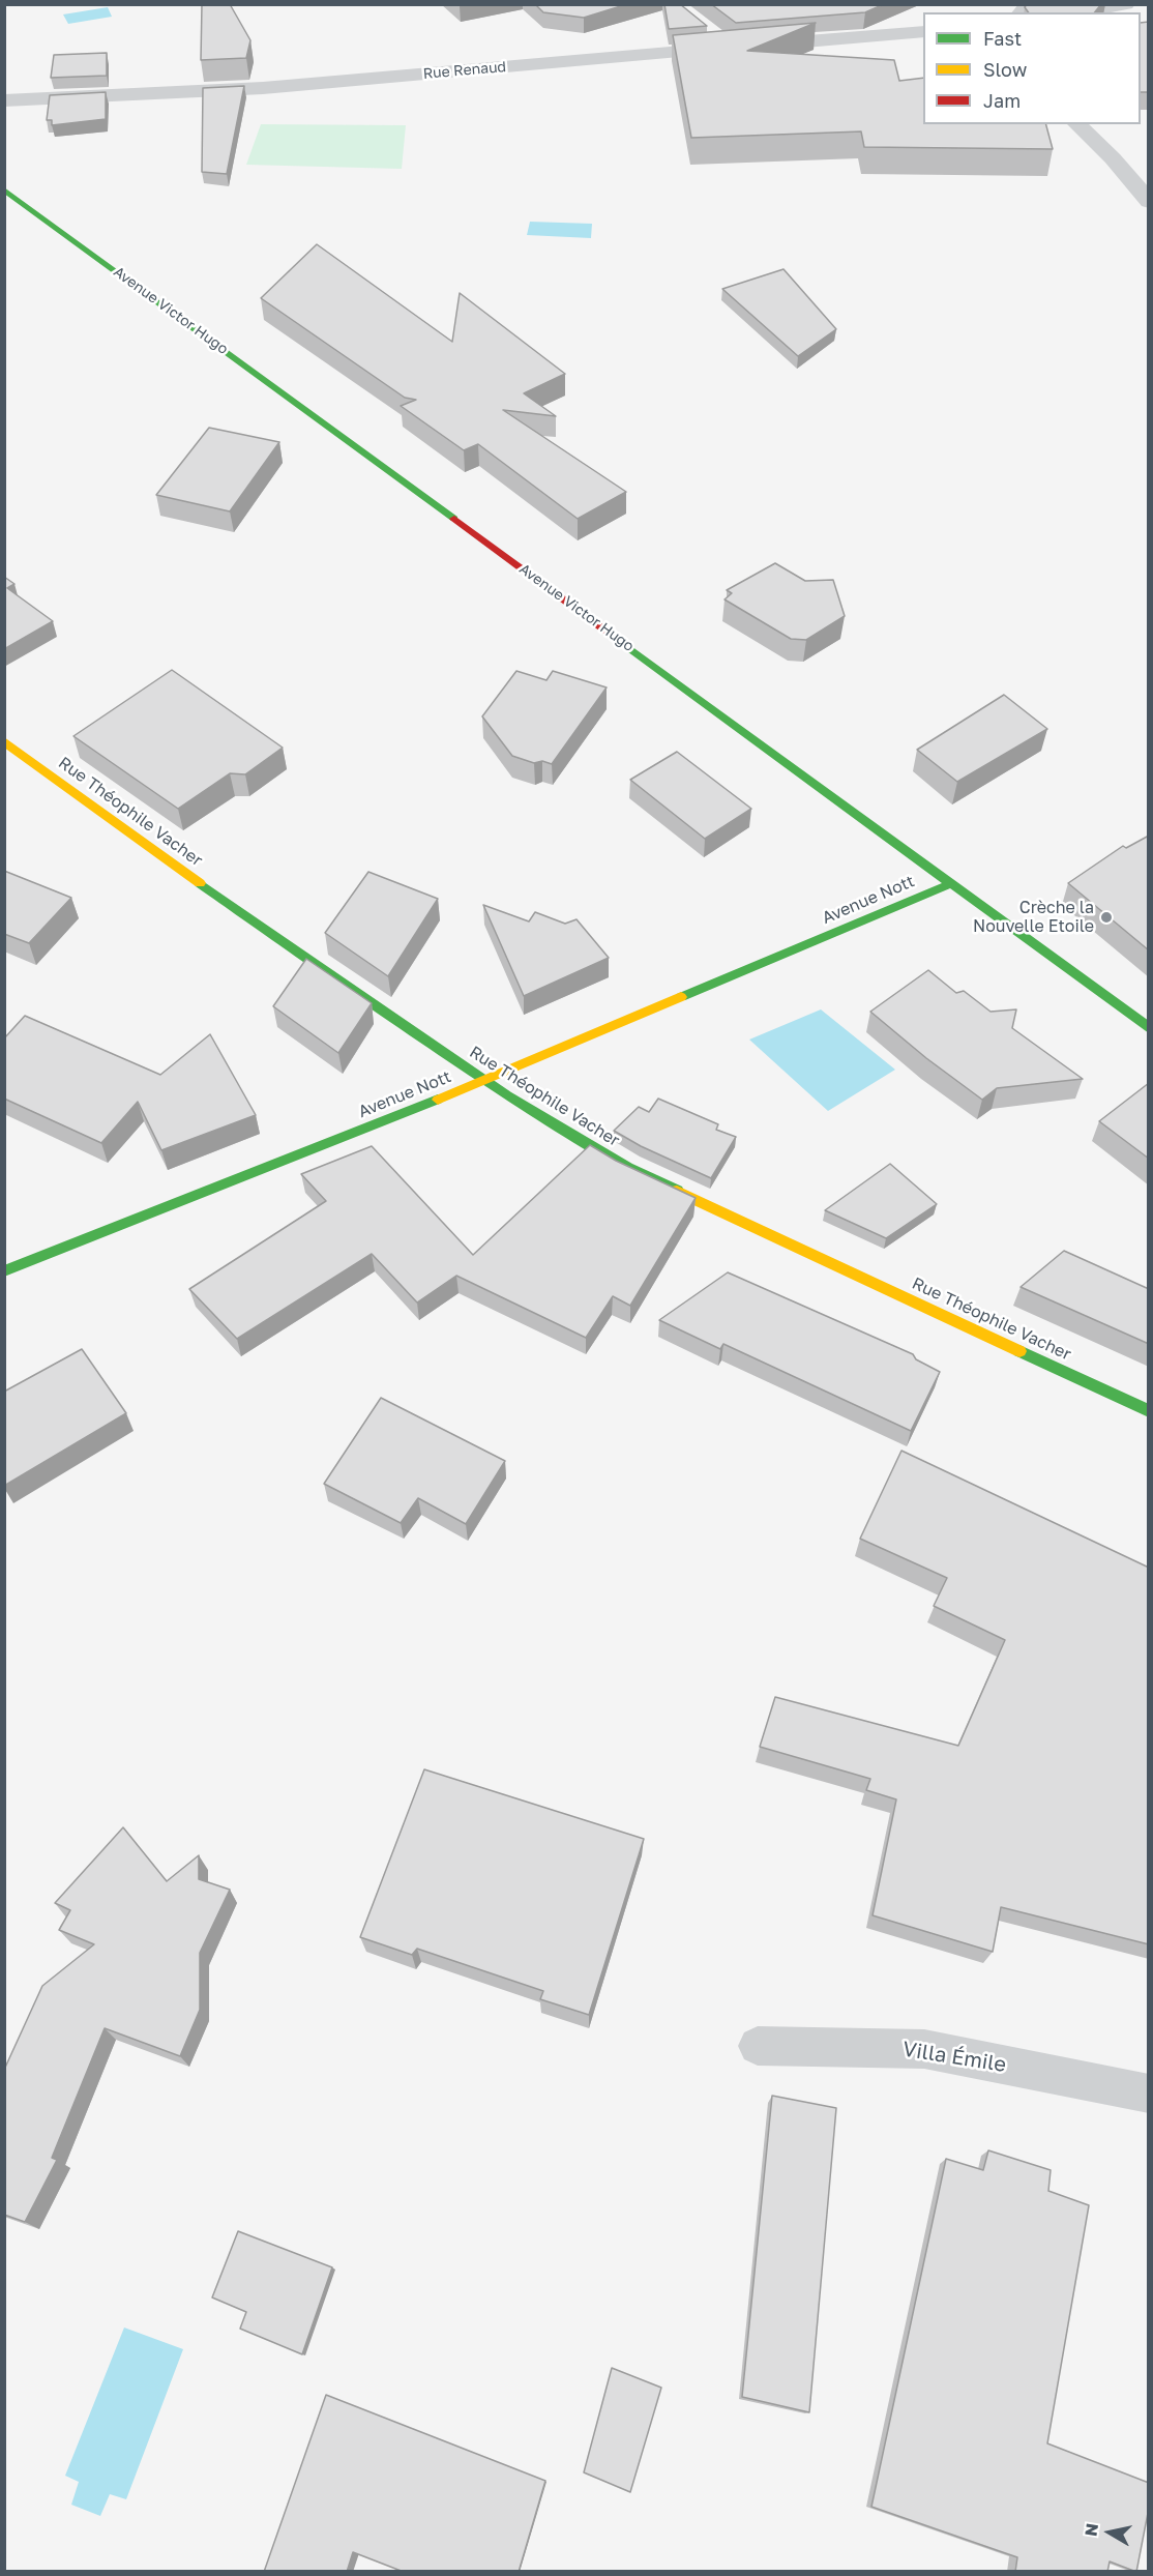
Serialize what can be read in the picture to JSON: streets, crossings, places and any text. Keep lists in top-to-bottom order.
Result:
{
  "streets": {
    "street": [
      "Rue Renaud",
      "Avenue Victor Hugo",
      "Rue Théophile Vacher",
      "Avenue Nott"
    ],
    "lane": ["Villa Émile"]
  },
  "crossings": [
    ["Avenue Victor Hugo", "Avenue Nott"],
    ["Rue Théophile Vacher", "Avenue Nott"]
  ],
  "places": ["Crèche la Nouvelle Etoile"],
  "legend": ["Fast", "Slow", "Jam"],
  "north": "left"
}
